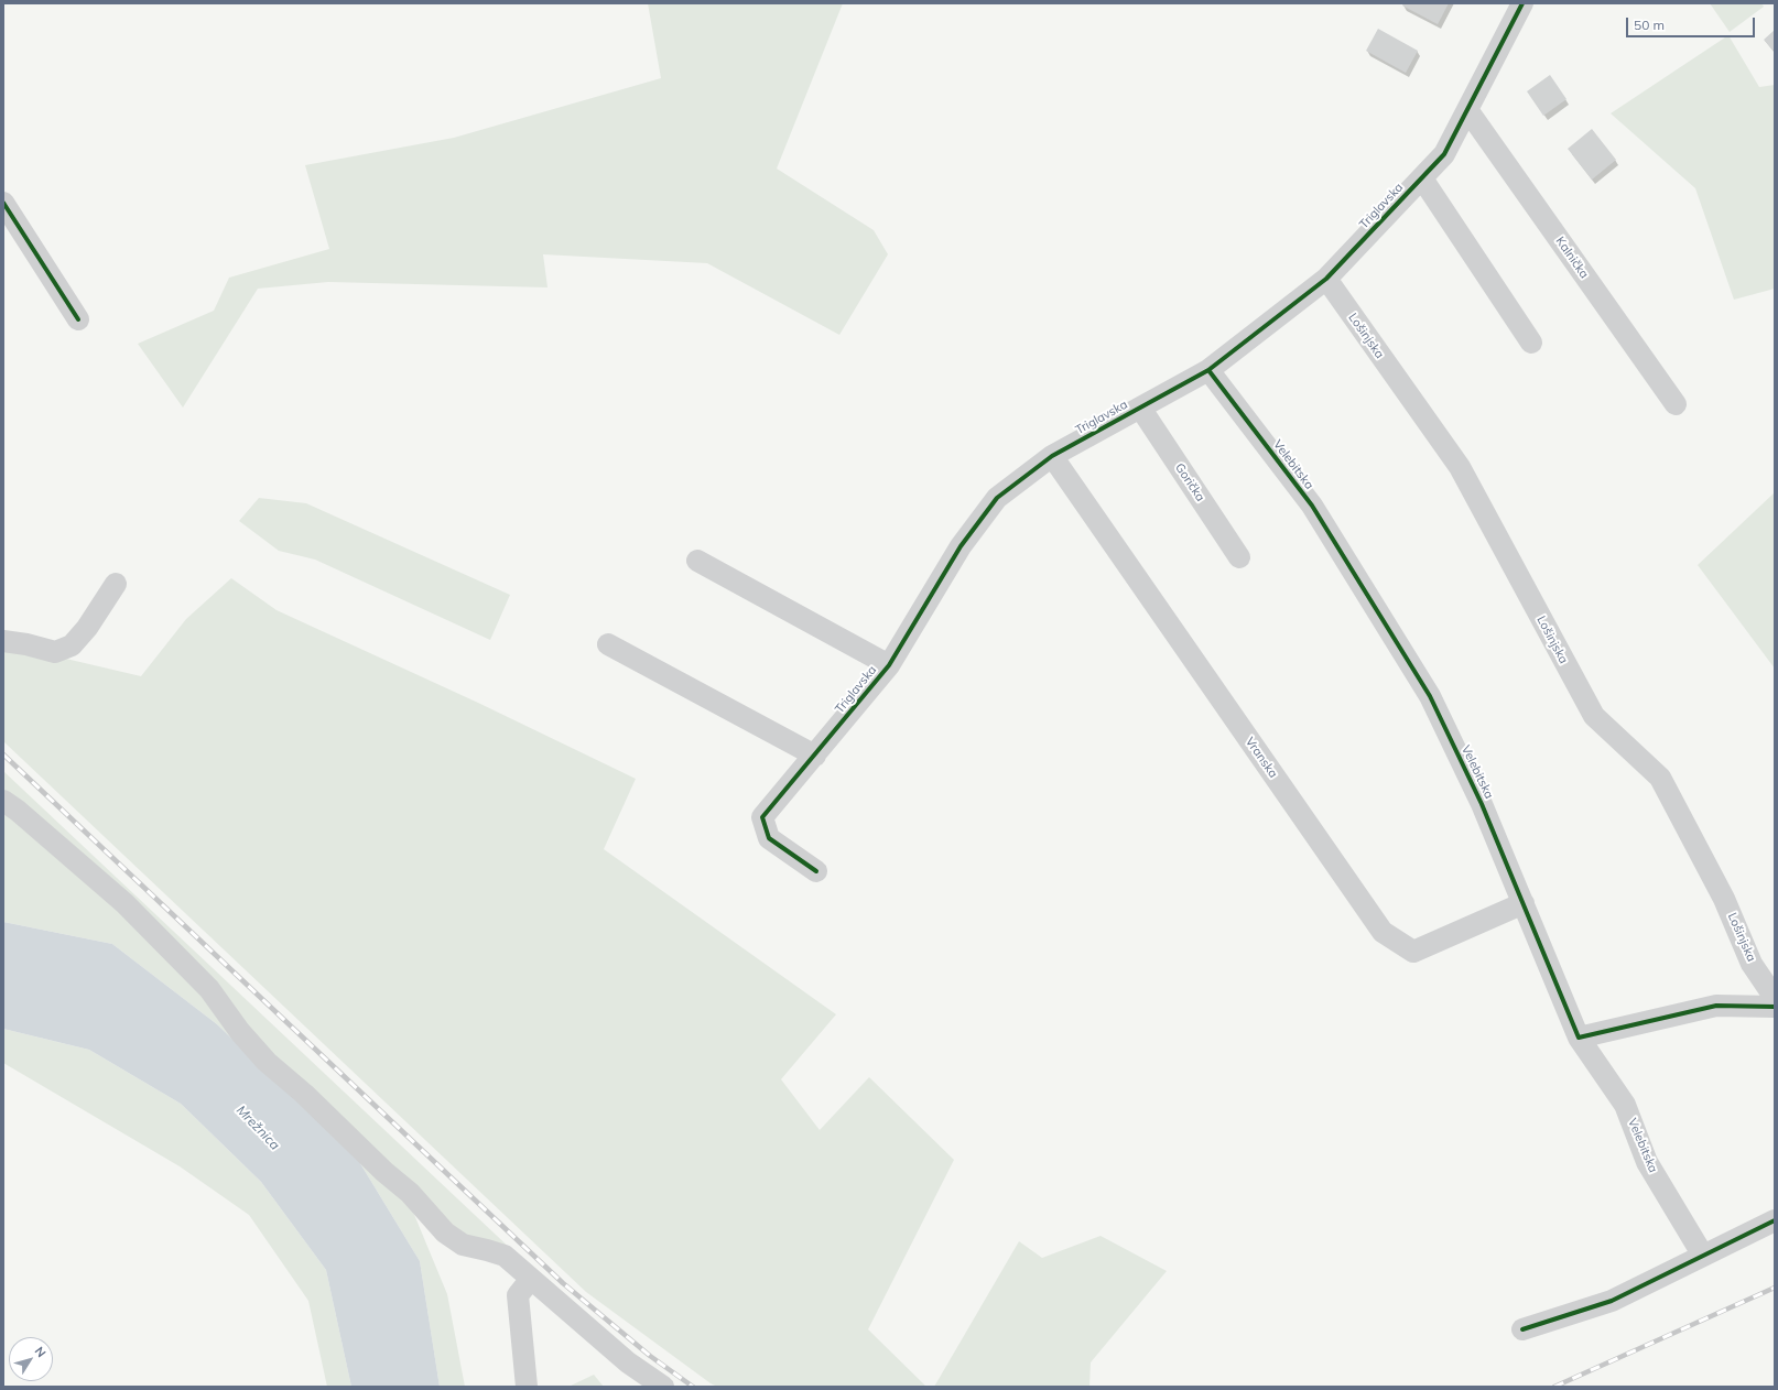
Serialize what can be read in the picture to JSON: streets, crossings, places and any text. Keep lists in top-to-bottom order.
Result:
{
  "streets": {
    "street": [
      "Triglavska",
      "Kalnička",
      "Lošinjska",
      "Velebitska",
      "Gorička",
      "Vranska"
    ]
  },
  "crossings": [
    ["Triglavska", "Kalnička"],
    ["Triglavska", "Lošinjska"],
    ["Triglavska", "Velebitska"],
    ["Triglavska", "Gorička"],
    ["Triglavska", "Vranska"],
    ["Velebitska", "Vranska"]
  ],
  "water": ["Mrežnica"],
  "scale_bar": "50 m",
  "north": "top right"
}
